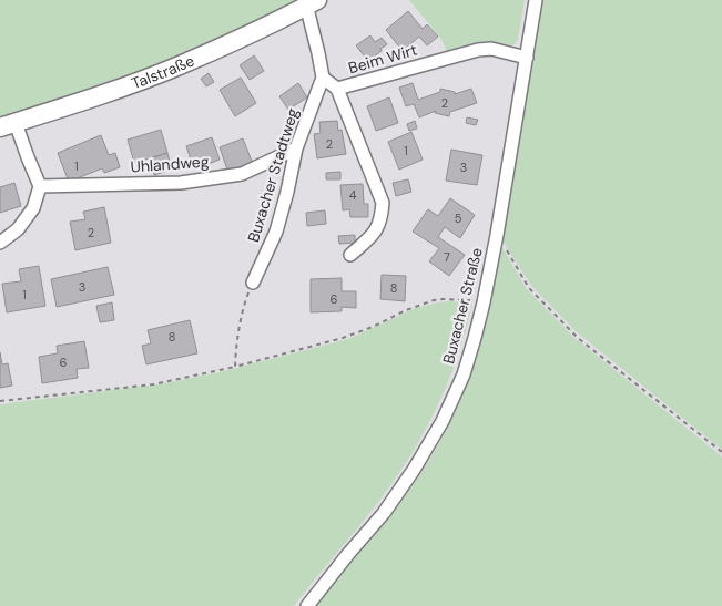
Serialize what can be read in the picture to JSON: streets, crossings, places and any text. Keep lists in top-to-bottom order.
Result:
{
  "streets": {
    "street": [
      "Beim Wirt",
      "Talstraße",
      "Uhlandweg",
      "Buxacher Stadtweg",
      "Buxacher Straße"
    ]
  },
  "crossings": [
    ["Beim Wirt", "Buxacher Stadtweg"],
    ["Beim Wirt", "Buxacher Straße"],
    ["Uhlandweg", "Buxacher Stadtweg"]
  ],
  "house_numbers": [
    "2",
    "2",
    "1",
    "1",
    "3",
    "4",
    "5",
    "2",
    "7",
    "3",
    "8",
    "1",
    "6",
    "8",
    "6"
  ]
}
